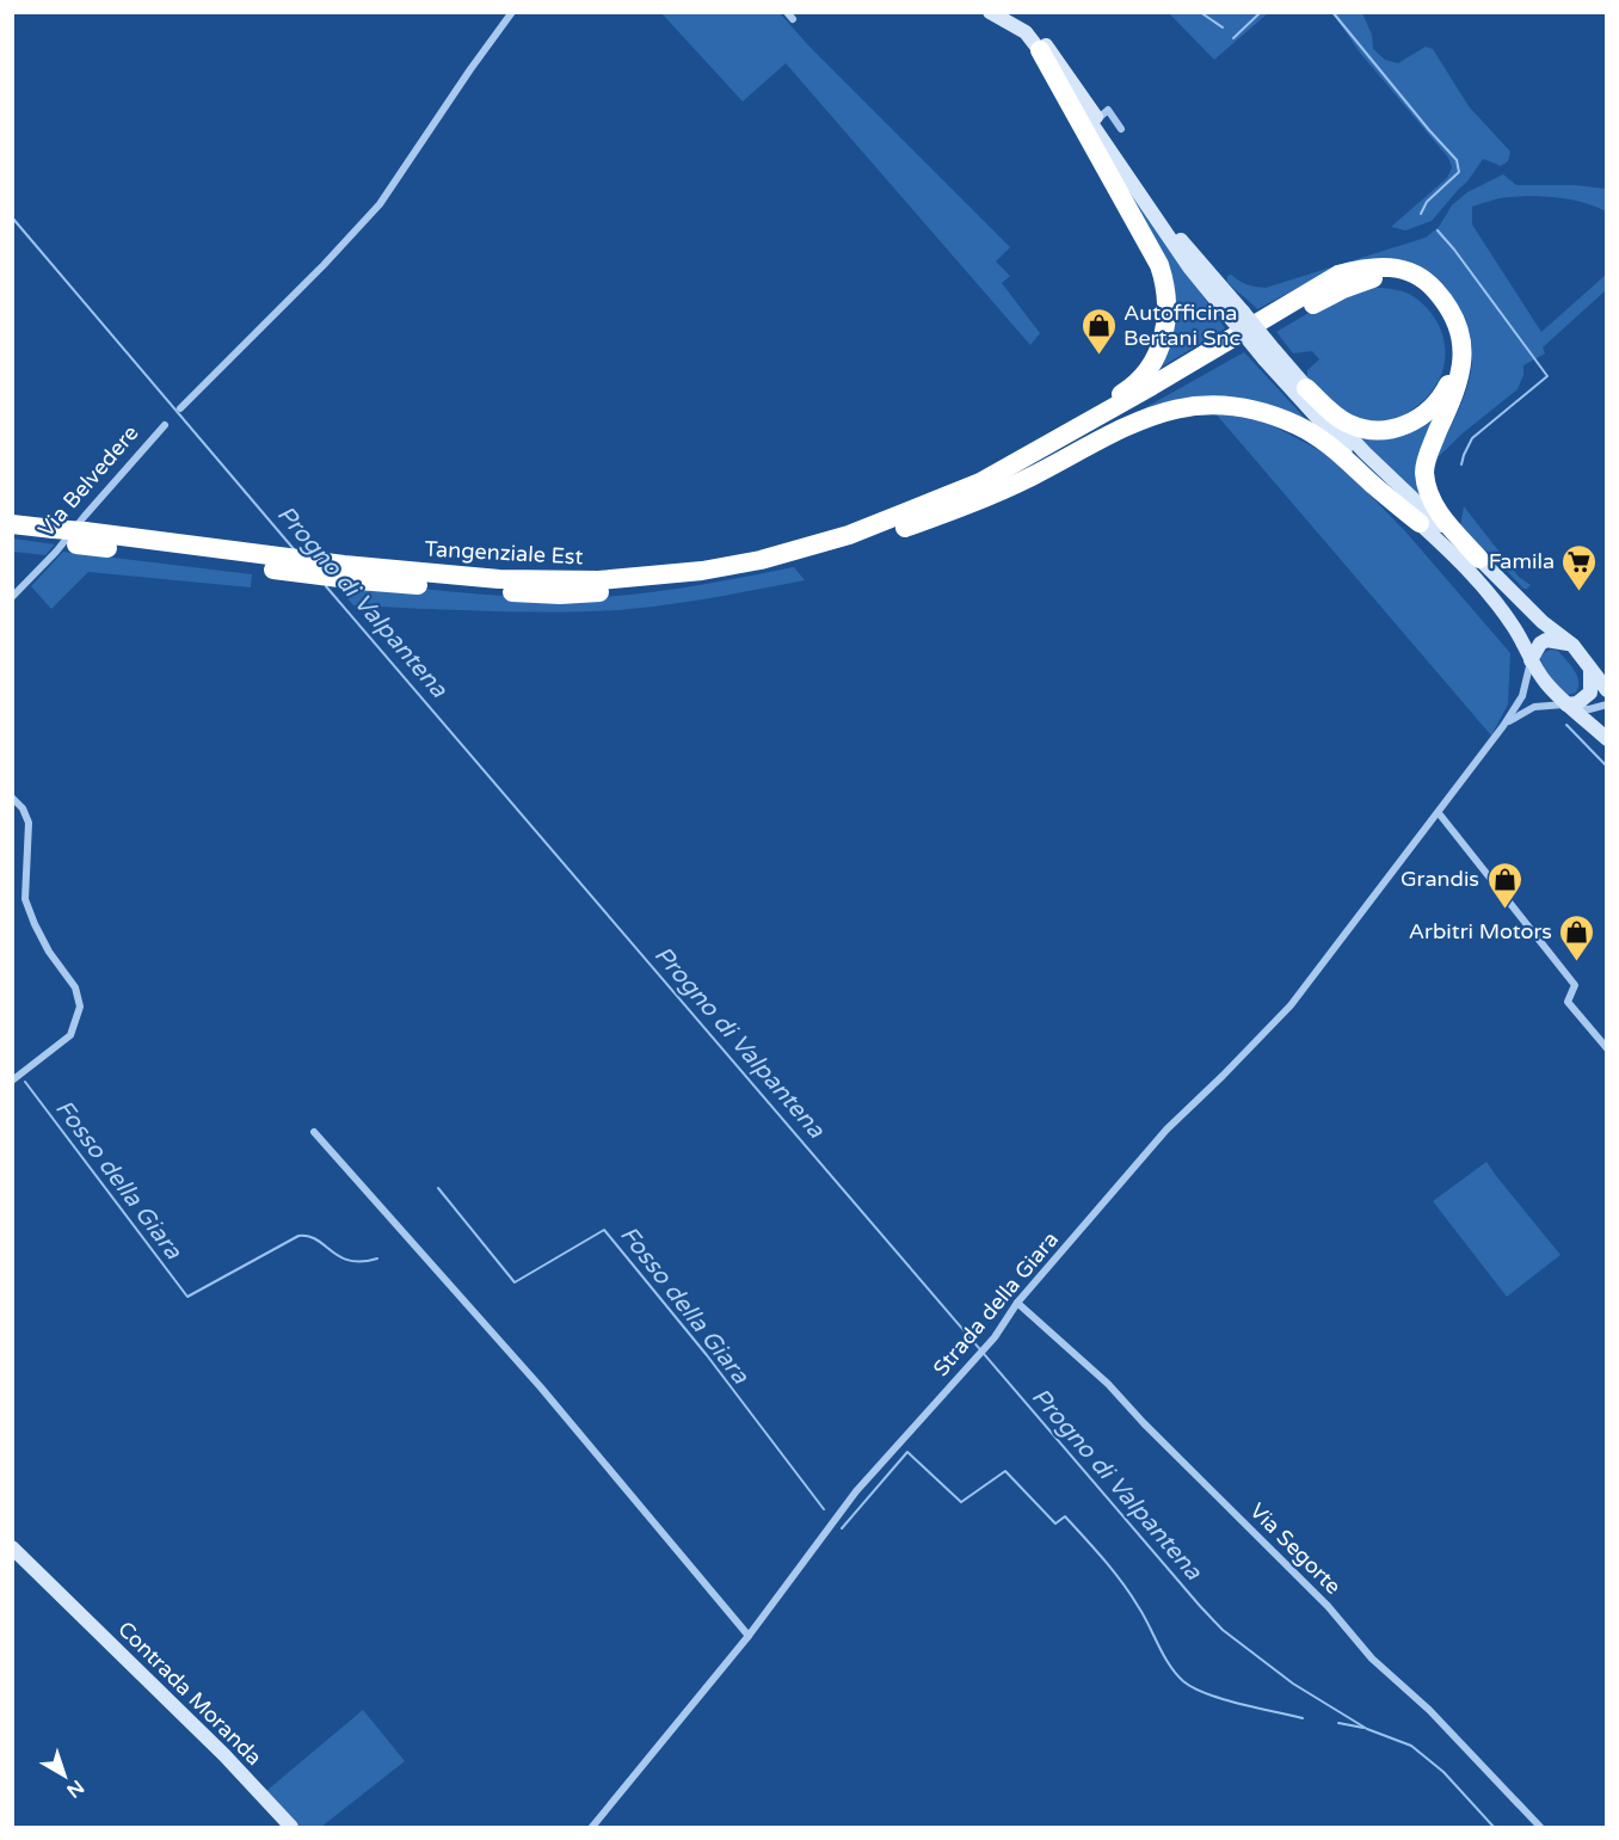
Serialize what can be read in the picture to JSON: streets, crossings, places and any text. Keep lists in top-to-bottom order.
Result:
{
  "streets": {
    "highway": ["Tangenziale Est"],
    "main road": ["Contrada Moranda"],
    "street": ["Via Belvedere", "Strada della Giara", "Via Segorte"]
  },
  "crossings": [
    ["Strada della Giara", "Via Segorte"]
  ],
  "water": ["Progno di Valpantena", "Fosso della Giara"],
  "places": {
    "shop": ["Autofficina Bertani Snc", "Grandis", "Arbitri Motors"],
    "supermarket": ["Famila"]
  },
  "north": "bottom right"
}
